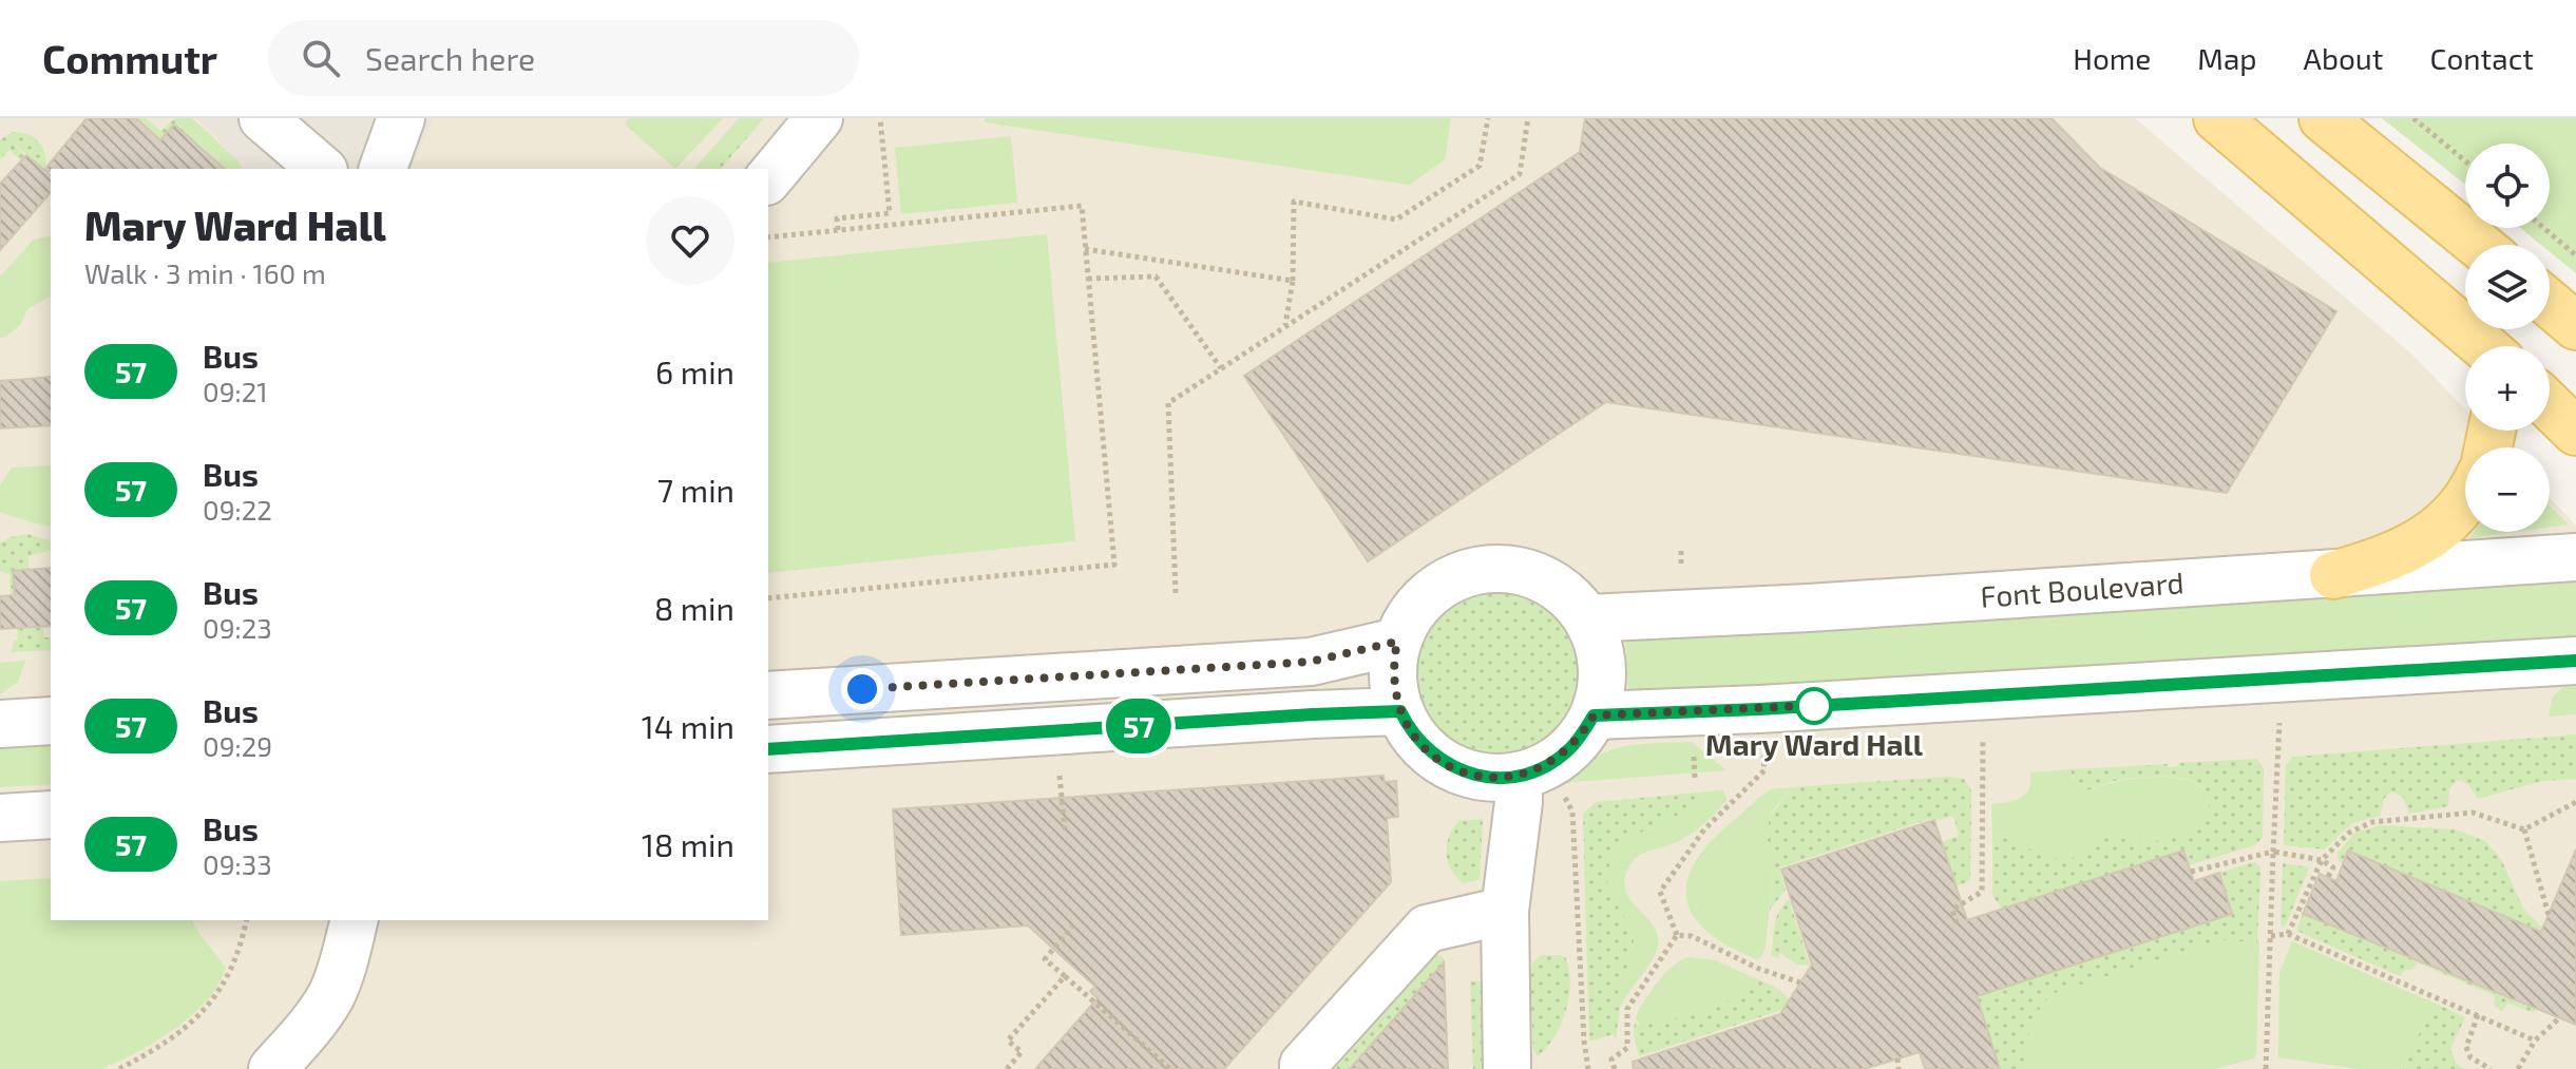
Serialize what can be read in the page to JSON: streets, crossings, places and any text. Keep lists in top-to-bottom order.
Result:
{
  "streets": {
    "street": ["Font Boulevard"]
  },
  "places": ["Mary Ward Hall"],
  "lines": ["bus line 57"],
  "page": {
    "header": "Commutr",
    "search": "Search here",
    "nav": [
      "Home",
      "Map",
      "About",
      "Contact"
    ],
    "on_map": "57",
    "map_buttons": ["+", "−"],
    "heading": ["Mary Ward Hall", "Walk · 3 min · 160 m"],
    "list": [
      {
        "mark": "57",
        "name": "Bus",
        "note": "09:21",
        "value": "6 min"
      },
      {
        "mark": "57",
        "name": "Bus",
        "note": "09:22",
        "value": "7 min"
      },
      {
        "mark": "57",
        "name": "Bus",
        "note": "09:23",
        "value": "8 min"
      },
      {
        "mark": "57",
        "name": "Bus",
        "note": "09:29",
        "value": "14 min"
      },
      {
        "mark": "57",
        "name": "Bus",
        "note": "09:33",
        "value": "18 min"
      }
    ]
  }
}
